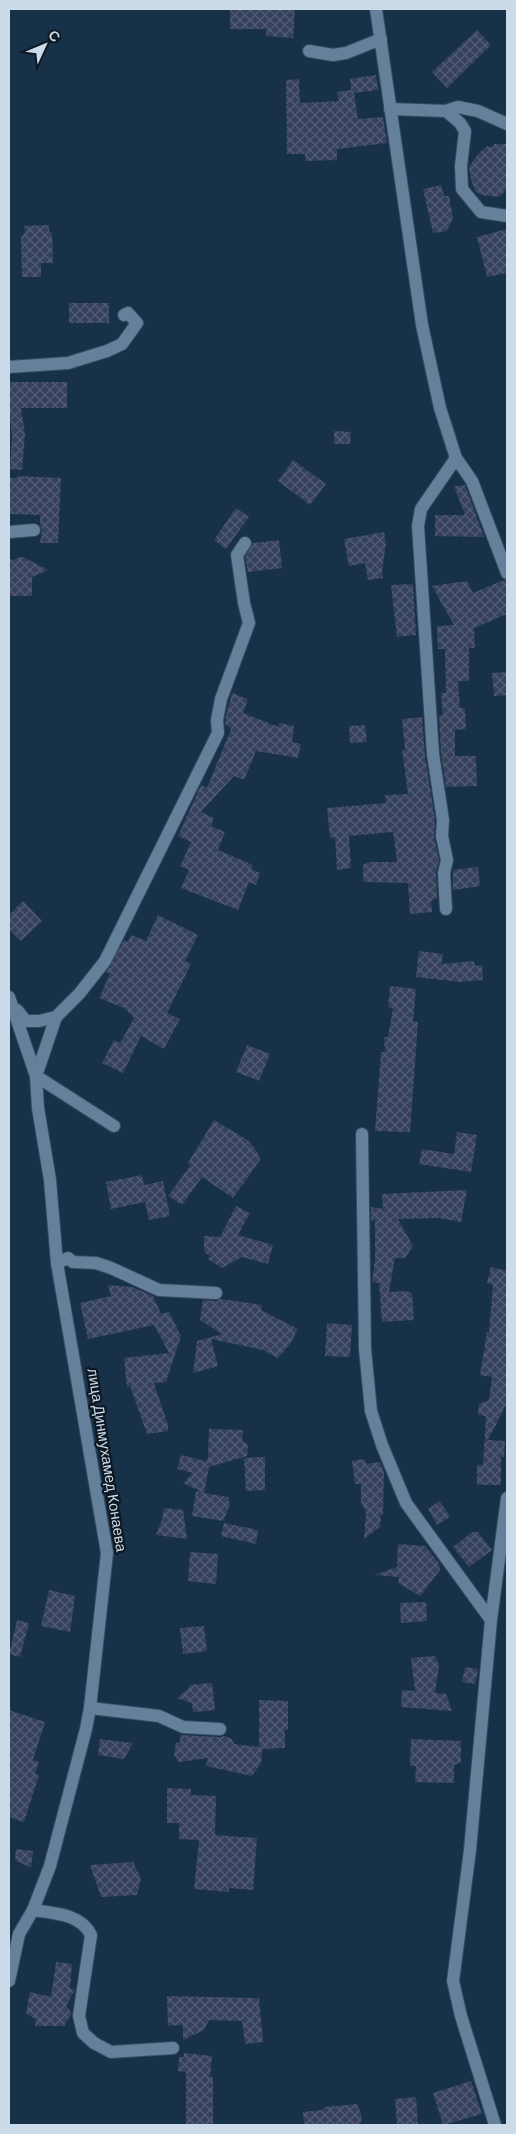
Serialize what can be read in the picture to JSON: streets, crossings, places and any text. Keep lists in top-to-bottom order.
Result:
{
  "streets": {
    "street": ["лица Динмухамед Конаева"]
  },
  "north": "top right"
}
